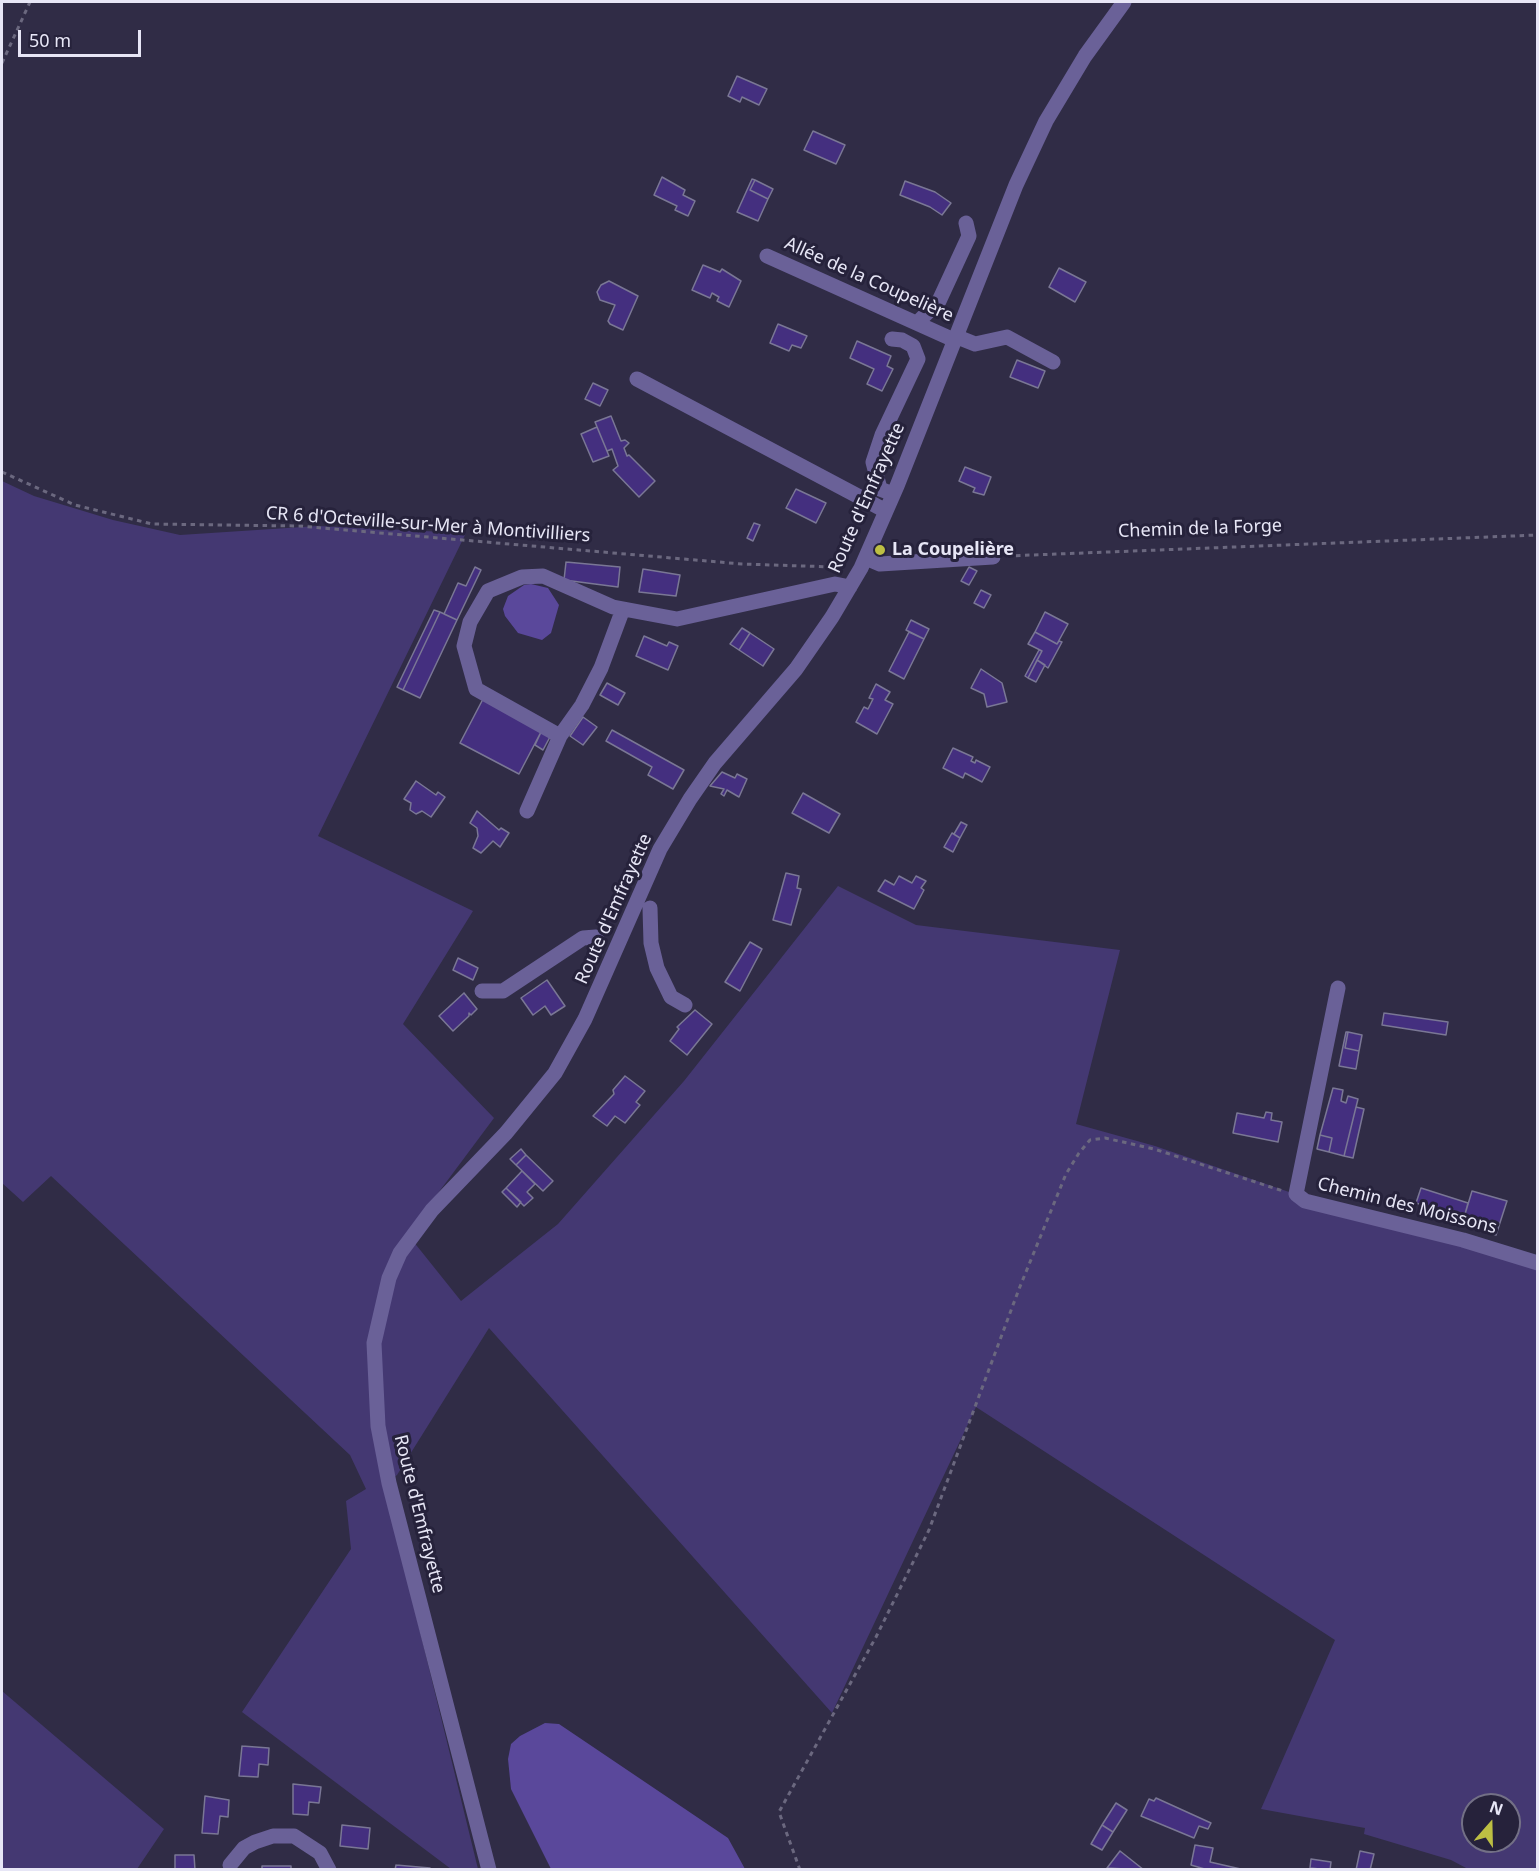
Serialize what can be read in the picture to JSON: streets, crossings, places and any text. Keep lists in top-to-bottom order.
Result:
{
  "streets": {
    "street": ["Allée de la Coupelière", "Route d'Emfrayette", "Chemin des Moissons"],
    "path": ["CR 6 d'Octeville-sur-Mer à Montivilliers", "Chemin de la Forge"]
  },
  "crossings": [
    ["Allée de la Coupelière", "Route d'Emfrayette"],
    ["Route d'Emfrayette", "CR 6 d'Octeville-sur-Mer à Montivilliers"]
  ],
  "places": ["La Coupelière"],
  "scale_bar": "50 m",
  "north": "top"
}
